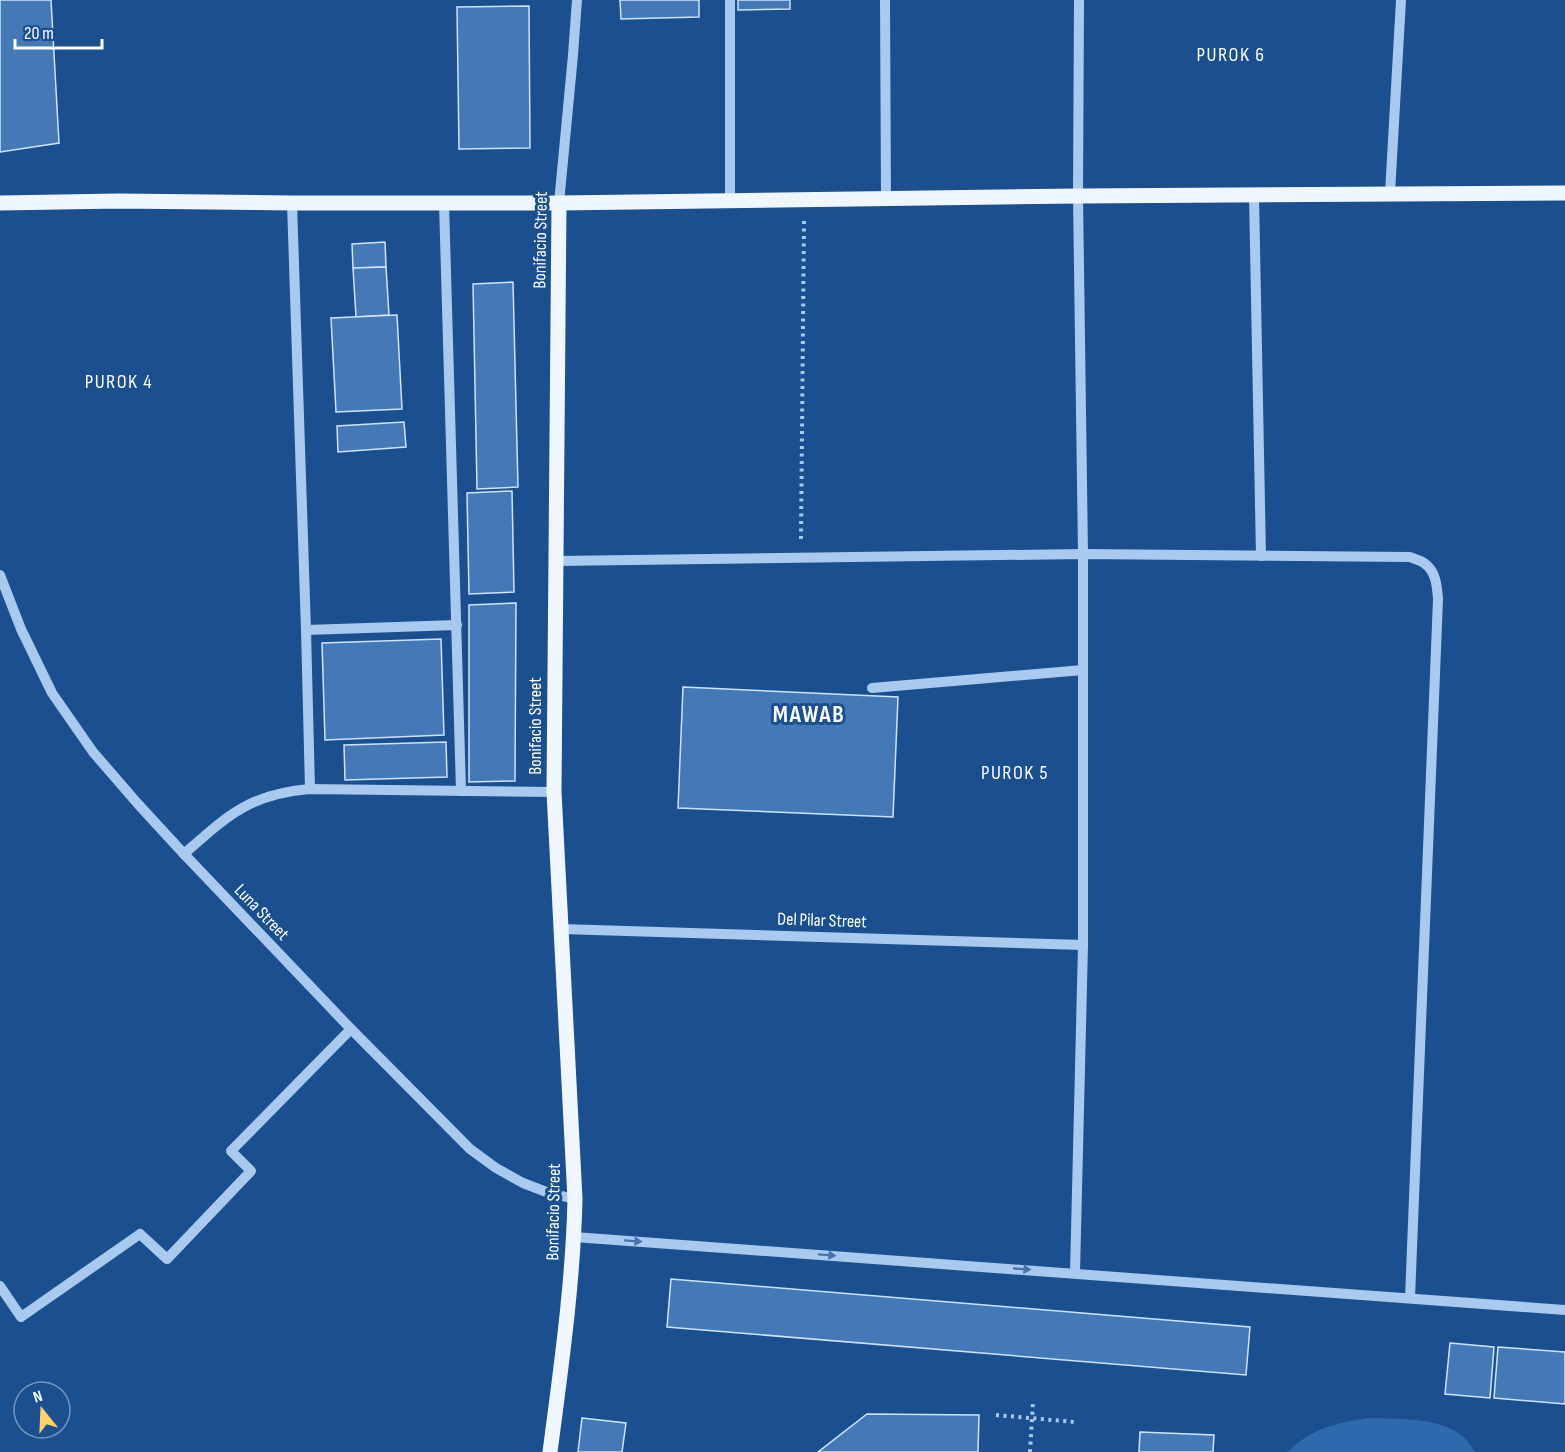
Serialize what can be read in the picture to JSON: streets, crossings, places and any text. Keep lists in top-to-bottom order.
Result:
{
  "streets": {
    "main road": ["Bonifacio Street"],
    "street": ["Luna Street", "Del Pilar Street"]
  },
  "crossings": [
    ["Bonifacio Street", "Luna Street"],
    ["Bonifacio Street", "Del Pilar Street"]
  ],
  "districts": [
    "PUROK 6",
    "PUROK 4",
    "MAWAB",
    "PUROK 5"
  ],
  "scale_bar": "20 m",
  "north": "top"
}
